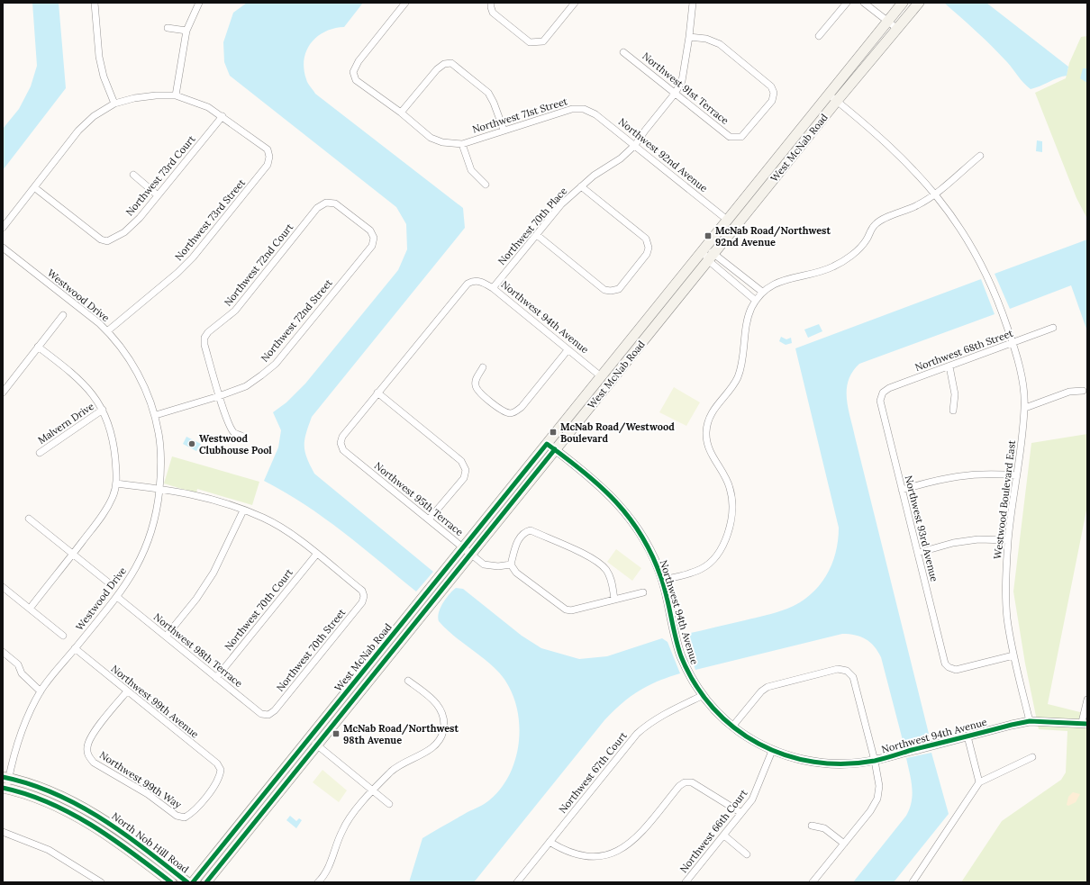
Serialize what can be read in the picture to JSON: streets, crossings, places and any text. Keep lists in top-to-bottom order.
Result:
{
  "streets": {
    "main road": ["West McNab Road", "North Nob Hill Road"],
    "street": [
      "Northwest 91st Terrace",
      "Northwest 71st Street",
      "Northwest 92nd Avenue",
      "Northwest 73rd Court",
      "Northwest 73rd Street",
      "Northwest 70th Place",
      "Northwest 72nd Court",
      "Westwood Drive",
      "Northwest 94th Avenue",
      "Northwest 72nd Street",
      "Northwest 68th Street",
      "Malvern Drive",
      "Northwest 95th Terrace",
      "Westwood Boulevard East",
      "Northwest 93rd Avenue",
      "Northwest 70th Court",
      "Northwest 98th Terrace",
      "Northwest 70th Street",
      "Northwest 99th Avenue",
      "Northwest 67th Court",
      "Northwest 99th Way",
      "Northwest 66th Court"
    ]
  },
  "crossings": [
    ["Northwest 91st Terrace", "Northwest 70th Place"],
    ["Northwest 71st Street", "Northwest 92nd Avenue"],
    ["West McNab Road", "Northwest 92nd Avenue"],
    ["West McNab Road", "Northwest 94th Avenue"],
    ["West McNab Road", "Northwest 95th Terrace"],
    ["West McNab Road", "Westwood Boulevard East"],
    ["Northwest 92nd Avenue", "Northwest 70th Place"],
    ["Northwest 73rd Court", "Northwest 73rd Street"],
    ["Northwest 73rd Street", "Westwood Drive"],
    ["Northwest 70th Place", "Northwest 94th Avenue"],
    ["Northwest 72nd Court", "Northwest 72nd Street"],
    ["Westwood Drive", "Northwest 72nd Street"],
    ["Westwood Drive", "Northwest 98th Terrace"],
    ["Westwood Drive", "Northwest 99th Avenue"],
    ["Westwood Drive", "North Nob Hill Road"],
    ["Northwest 94th Avenue", "Northwest 95th Terrace"],
    ["Northwest 94th Avenue", "Westwood Boulevard East"],
    ["Northwest 94th Avenue", "Northwest 67th Court"],
    ["Northwest 94th Avenue", "Northwest 66th Court"],
    ["Northwest 68th Street", "Westwood Boulevard East"],
    ["Northwest 68th Street", "Northwest 93rd Avenue"],
    ["Westwood Boulevard East", "Northwest 93rd Avenue"],
    ["Northwest 70th Court", "Northwest 98th Terrace"],
    ["Northwest 70th Court", "Northwest 70th Street"],
    ["Northwest 98th Terrace", "Northwest 70th Street"],
    ["Northwest 99th Avenue", "Northwest 99th Way"]
  ],
  "places": {
    "transit": ["McNab Road/Northwest 92nd Avenue", "McNab Road/Westwood Boulevard", "McNab Road/Northwest 98th Avenue"],
    "other": ["Westwood Clubhouse Pool"]
  }
}
